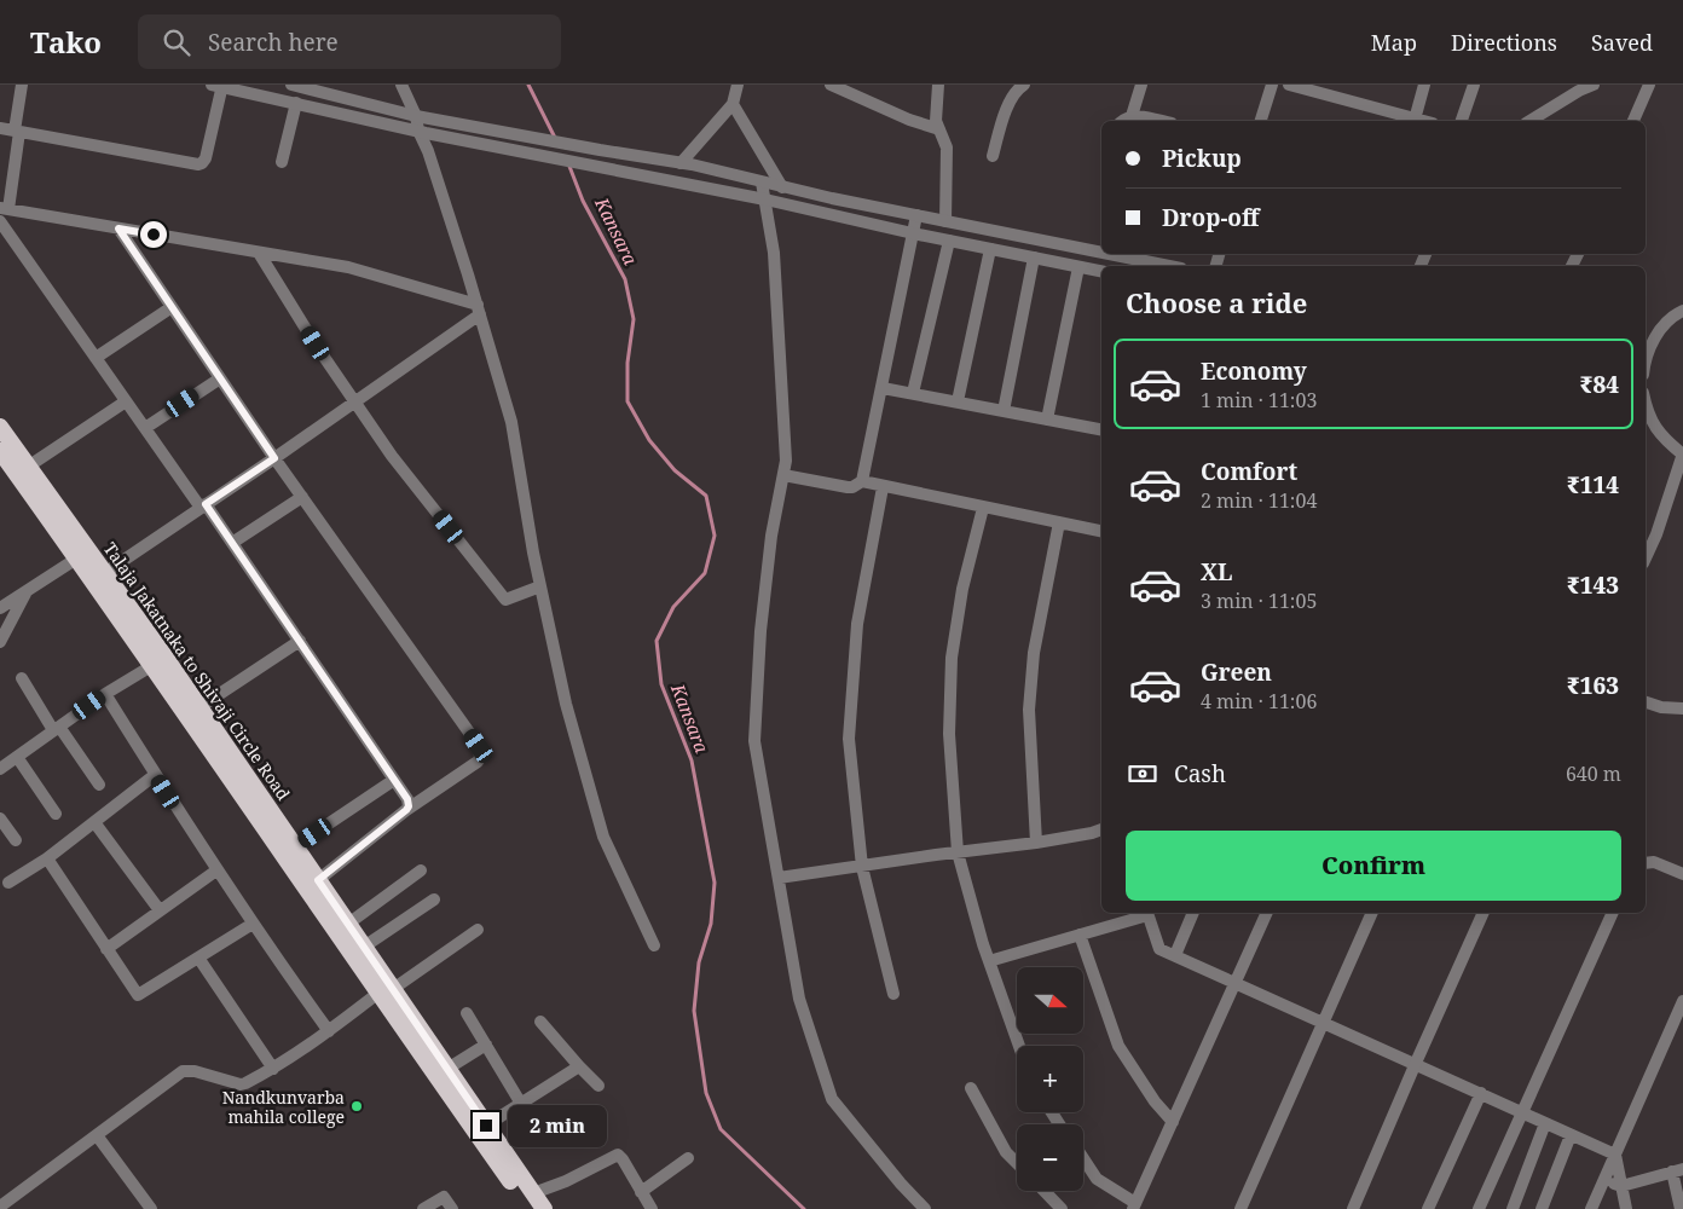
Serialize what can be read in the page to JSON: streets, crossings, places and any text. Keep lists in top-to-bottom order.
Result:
{
  "streets": {
    "highway": ["Talaja Jakatnaka to Shivaji Circle Road"]
  },
  "water": ["Kansara"],
  "places": ["Nandkunvarba mahila college"],
  "north": "right",
  "page": {
    "header": "Tako",
    "search": "Search here",
    "nav": ["Map", "Directions", "Saved"],
    "banner": ["Pickup", "Drop-off"],
    "heading": "Choose a ride",
    "list": [
      {
        "name": "Economy",
        "note": "1 min · 11:03",
        "value": "₹84"
      },
      {
        "name": "Comfort",
        "note": "2 min · 11:04",
        "value": "₹114"
      },
      {
        "name": "XL",
        "note": "3 min · 11:05",
        "value": "₹143"
      },
      {
        "name": "Green",
        "note": "4 min · 11:06",
        "value": "₹163"
      }
    ],
    "pay": ["Cash", "640 m"],
    "buttons": "Confirm",
    "map_buttons": ["+", "−"],
    "bubble": "2 min"
  }
}
